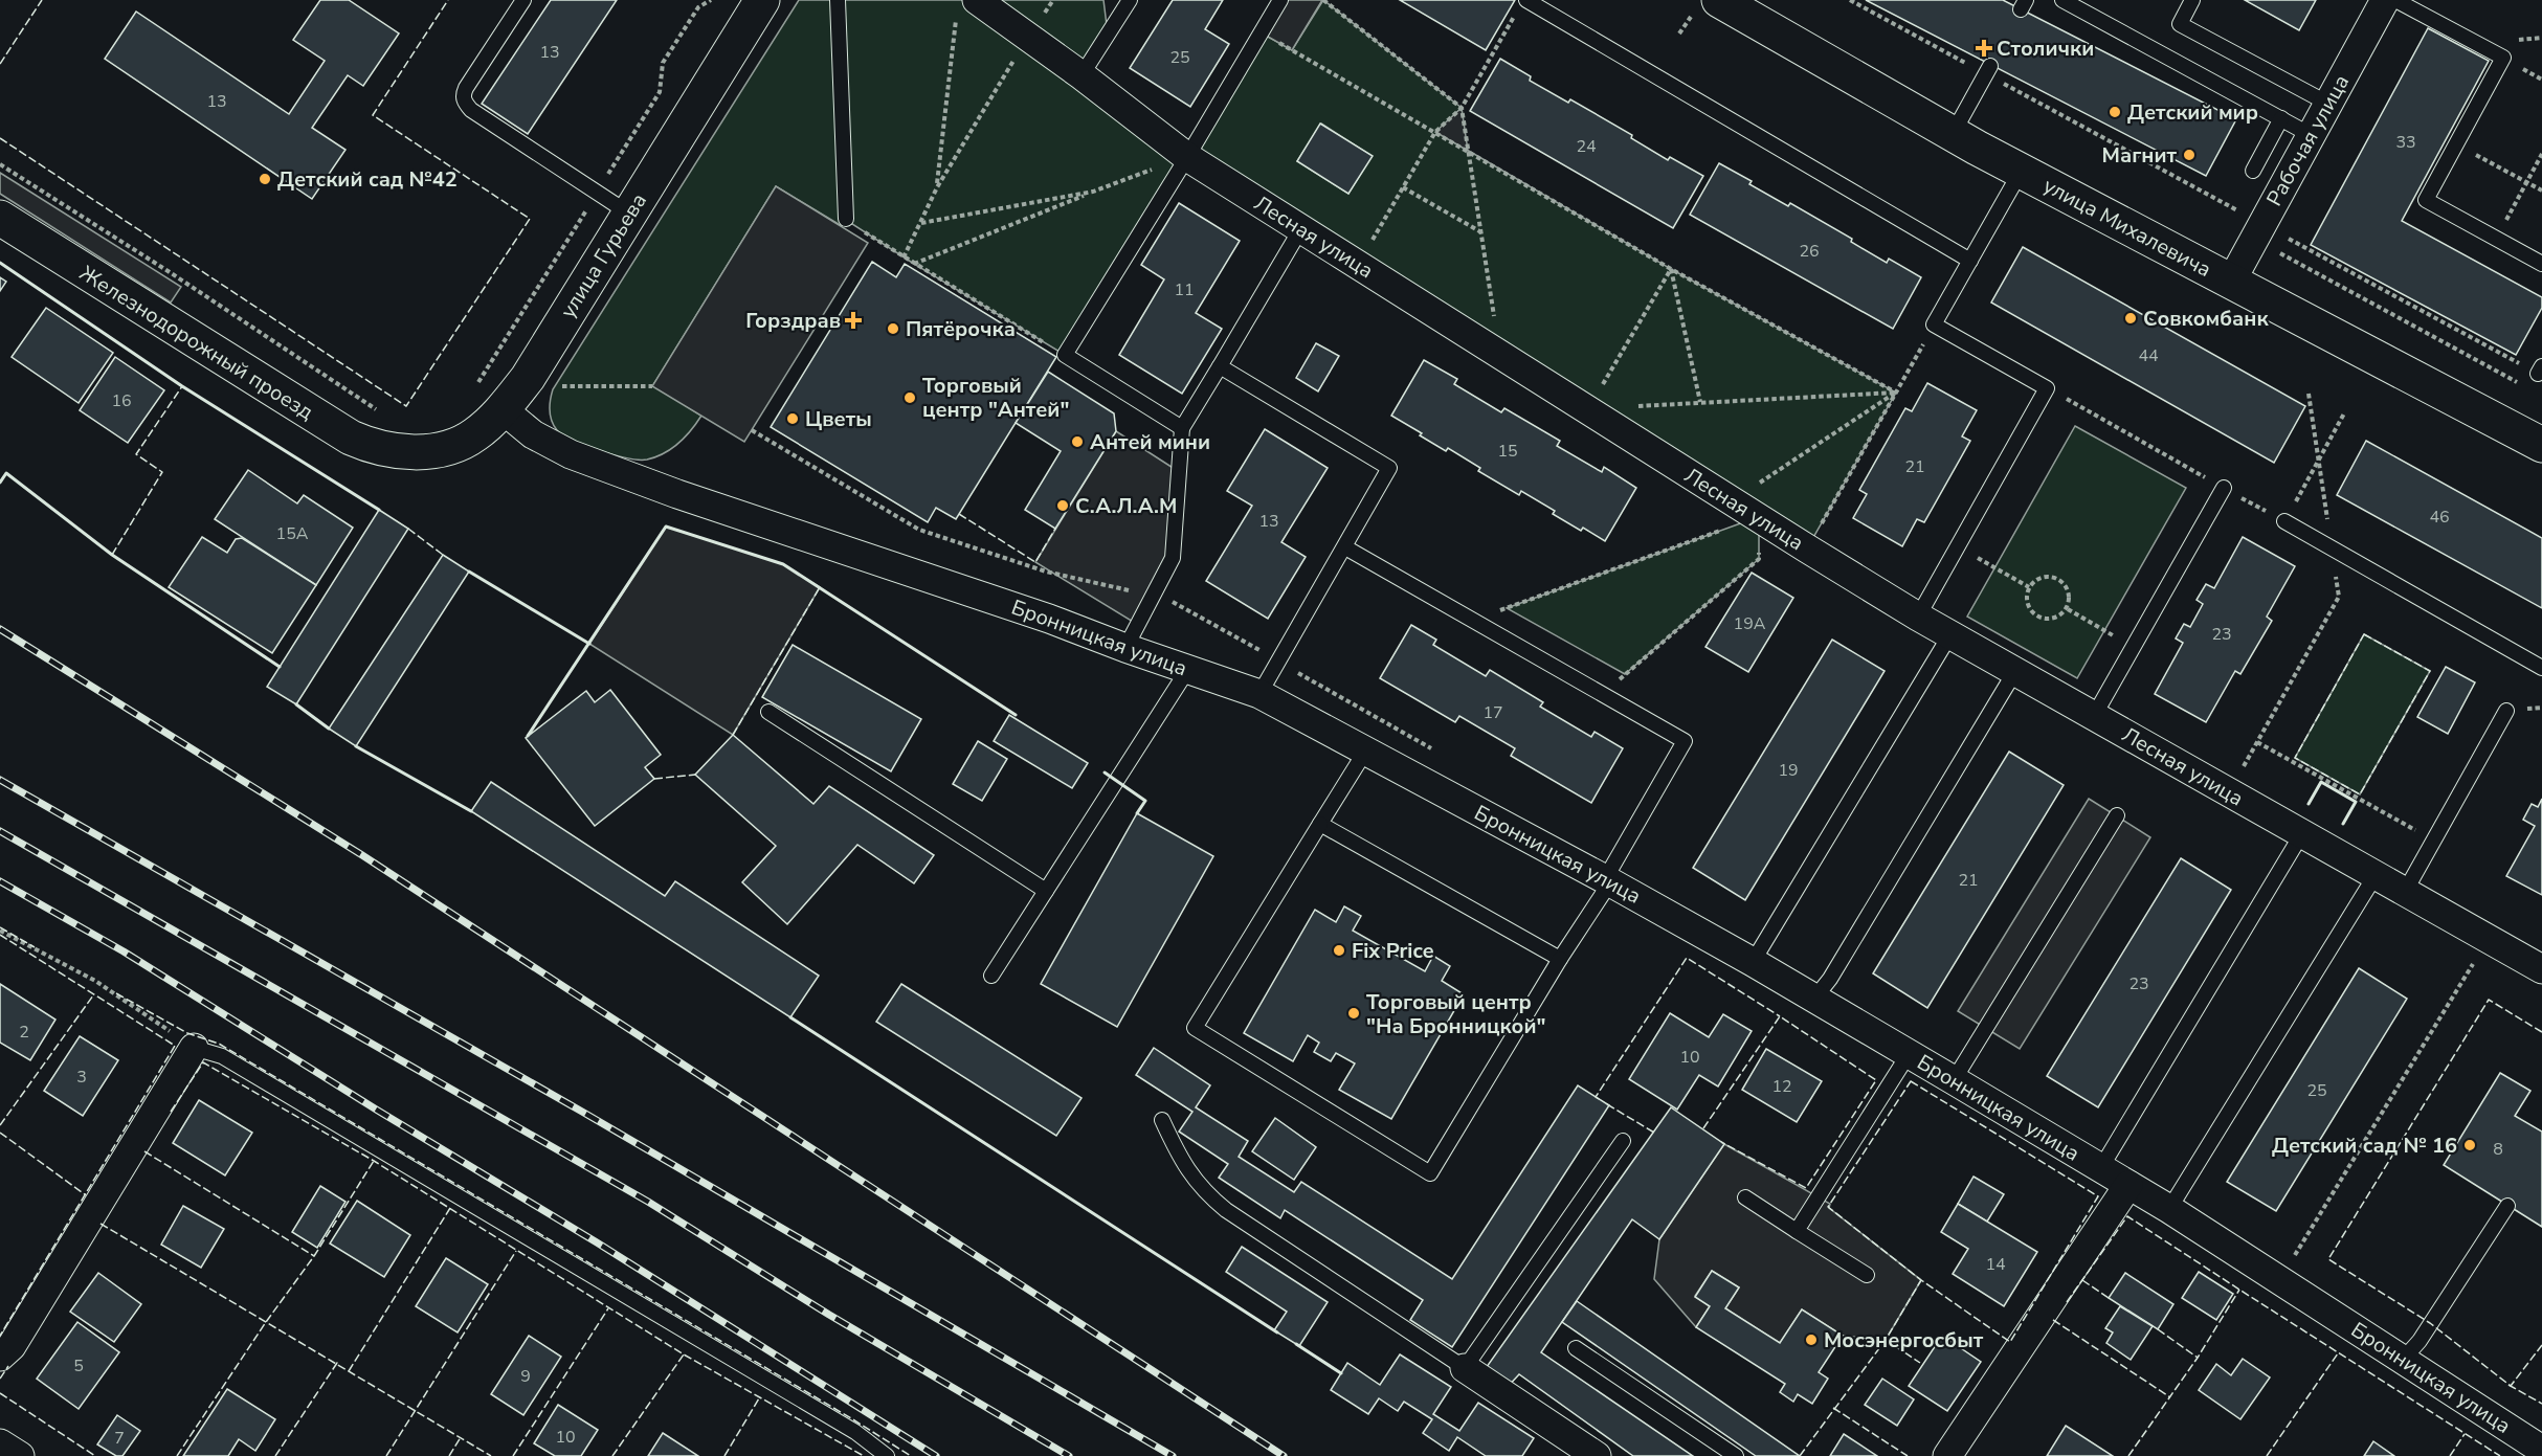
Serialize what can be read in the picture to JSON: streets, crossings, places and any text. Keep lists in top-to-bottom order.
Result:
{
  "streets": {
    "street": [
      "Рабочая улица",
      "улица Михалевича",
      "Лесная улица",
      "улица Гурьева",
      "Железнодорожный проезд",
      "Бронницкая улица"
    ]
  },
  "crossings": [
    ["Рабочая улица", "улица Михалевича"],
    ["улица Гурьева", "Железнодорожный проезд"],
    ["улица Гурьева", "Бронницкая улица"]
  ],
  "places": {
    "health": ["Столички", "Горздрав"],
    "other": [
      "Детский мир",
      "Магнит",
      "Детский сад №42",
      "Совкомбанк",
      "Пятёрочка",
      "Торговый центр \"Антей\"",
      "Цветы",
      "Антей мини",
      "С.А.Л.А.М",
      "Fix Price",
      "Торговый центр \"На Бронницкой\"",
      "Детский сад № 16",
      "Мосэнергосбыт"
    ]
  },
  "house_numbers": [
    "13",
    "25",
    "13",
    "33",
    "24",
    "26",
    "11",
    "44",
    "16",
    "15",
    "21",
    "46",
    "13",
    "15А",
    "19А",
    "23",
    "17",
    "19",
    "21",
    "23",
    "2",
    "10",
    "3",
    "12",
    "25",
    "8",
    "14",
    "5",
    "9",
    "10",
    "7"
  ]
}
